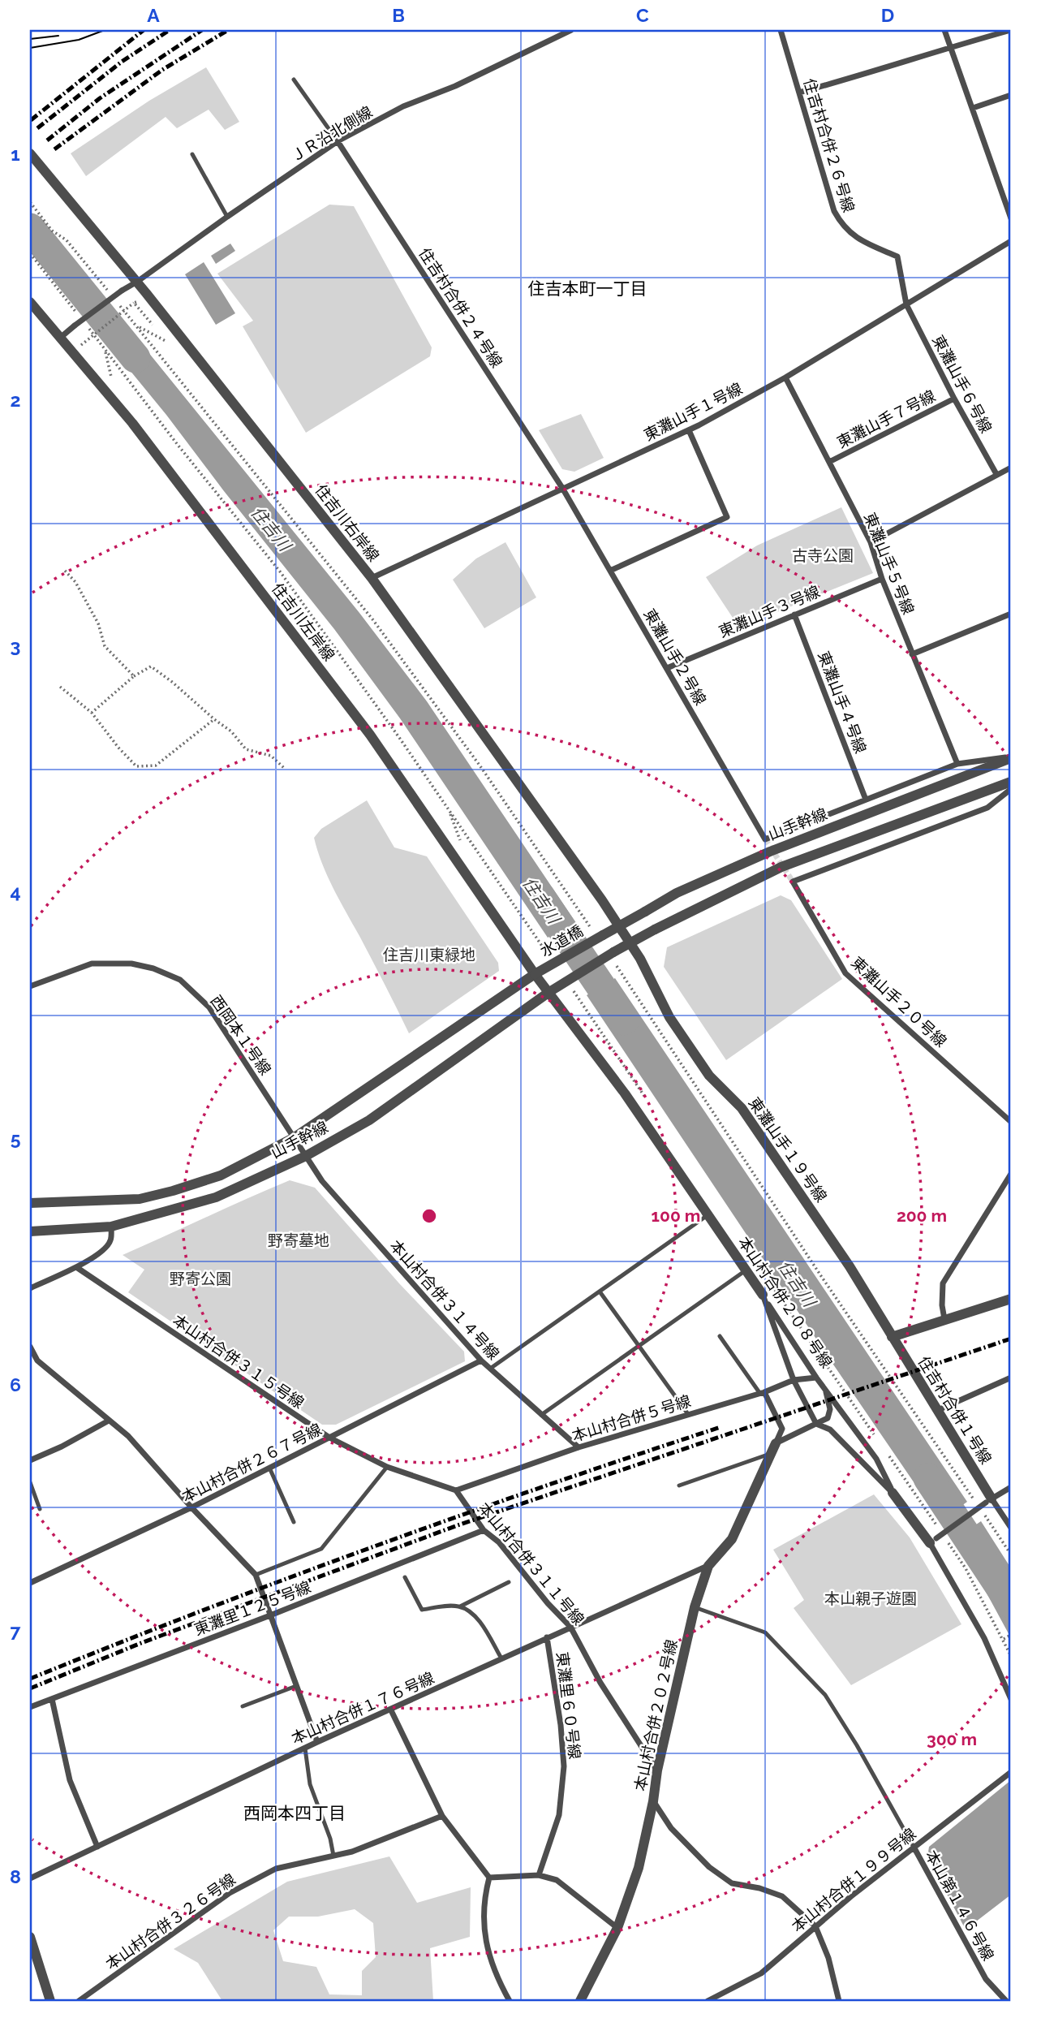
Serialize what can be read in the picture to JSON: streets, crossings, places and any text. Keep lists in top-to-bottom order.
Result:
{
  "streets": {
    "street": [
      "ＪＲ沿北側線",
      "住吉村合併２６号線",
      "住吉村合併２４号線",
      "東灘山手６号線",
      "東灘山手１号線",
      "東灘山手７号線",
      "住吉川右岸線",
      "東灘山手５号線",
      "東灘山手３号線",
      "住吉川左岸線",
      "東灘山手２号線",
      "東灘山手４号線",
      "山手幹線",
      "水道橋",
      "東灘山手２０号線",
      "西岡本１号線",
      "東灘山手１９号線",
      "本山村合併３１４号線",
      "本山村合併２０８号線",
      "本山村合併３１５号線",
      "住吉村合併１号線",
      "本山村合併５号線",
      "本山村合併２６７号線",
      "本山村合併３１１号線",
      "東灘里１２５号線",
      "東灘里６０号線",
      "本山村合併１７６号線",
      "本山村合併２０２号線",
      "本山村合併１９９号線",
      "本山第１４６号線",
      "本山村合併３２６号線"
    ]
  },
  "crossings": [
    ["ＪＲ沿北側線", "住吉村合併２４号線"],
    ["ＪＲ沿北側線", "住吉川右岸線"],
    ["ＪＲ沿北側線", "住吉川左岸線"],
    ["住吉村合併２６号線", "東灘山手６号線"],
    ["住吉村合併２６号線", "東灘山手１号線"],
    ["住吉村合併２４号線", "東灘山手１号線"],
    ["住吉村合併２４号線", "東灘山手２号線"],
    ["東灘山手６号線", "東灘山手１号線"],
    ["東灘山手６号線", "東灘山手７号線"],
    ["東灘山手１号線", "住吉川右岸線"],
    ["東灘山手１号線", "東灘山手５号線"],
    ["東灘山手１号線", "東灘山手２号線"],
    ["東灘山手７号線", "東灘山手５号線"],
    ["住吉川右岸線", "山手幹線"],
    ["住吉川右岸線", "東灘山手１９号線"],
    ["東灘山手５号線", "東灘山手３号線"],
    ["東灘山手３号線", "東灘山手２号線"],
    ["東灘山手３号線", "東灘山手４号線"],
    ["住吉川左岸線", "山手幹線"],
    ["住吉川左岸線", "水道橋"],
    ["住吉川左岸線", "本山村合併２０８号線"],
    ["東灘山手２号線", "東灘山手４号線"],
    ["山手幹線", "水道橋"],
    ["山手幹線", "西岡本１号線"],
    ["山手幹線", "東灘山手１９号線"],
    ["山手幹線", "本山村合併３１４号線"],
    ["山手幹線", "本山村合併２０８号線"],
    ["西岡本１号線", "本山村合併３１４号線"],
    ["東灘山手１９号線", "住吉村合併１号線"],
    ["本山村合併３１４号線", "本山村合併５号線"],
    ["本山村合併３１４号線", "本山村合併２６７号線"],
    ["本山村合併２０８号線", "本山村合併５号線"],
    ["本山村合併３１５号線", "本山村合併５号線"],
    ["本山村合併３１５号線", "本山村合併２６７号線"],
    ["本山村合併３１５号線", "本山村合併３１１号線"],
    ["本山村合併５号線", "本山村合併３１１号線"],
    ["本山村合併３１１号線", "東灘里１２５号線"],
    ["本山村合併３１１号線", "本山村合併１７６号線"],
    ["本山村合併３１１号線", "本山村合併２０２号線"],
    ["東灘里６０号線", "本山村合併１７６号線"],
    ["本山村合併１７６号線", "本山村合併２０２号線"],
    ["本山村合併１９９号線", "本山第１４６号線"]
  ],
  "districts": ["住吉本町一丁目", "西岡本四丁目"],
  "water": ["住吉川"],
  "parks": [
    "古寺公園",
    "住吉川東緑地",
    "野寄墓地",
    "野寄公園",
    "本山親子遊園"
  ],
  "grid": {
    "columns": [
      "A",
      "B",
      "C",
      "D"
    ],
    "rows": [
      "1",
      "2",
      "3",
      "4",
      "5",
      "6",
      "7",
      "8"
    ]
  },
  "rings": ["100 m", "200 m", "300 m"]
}
